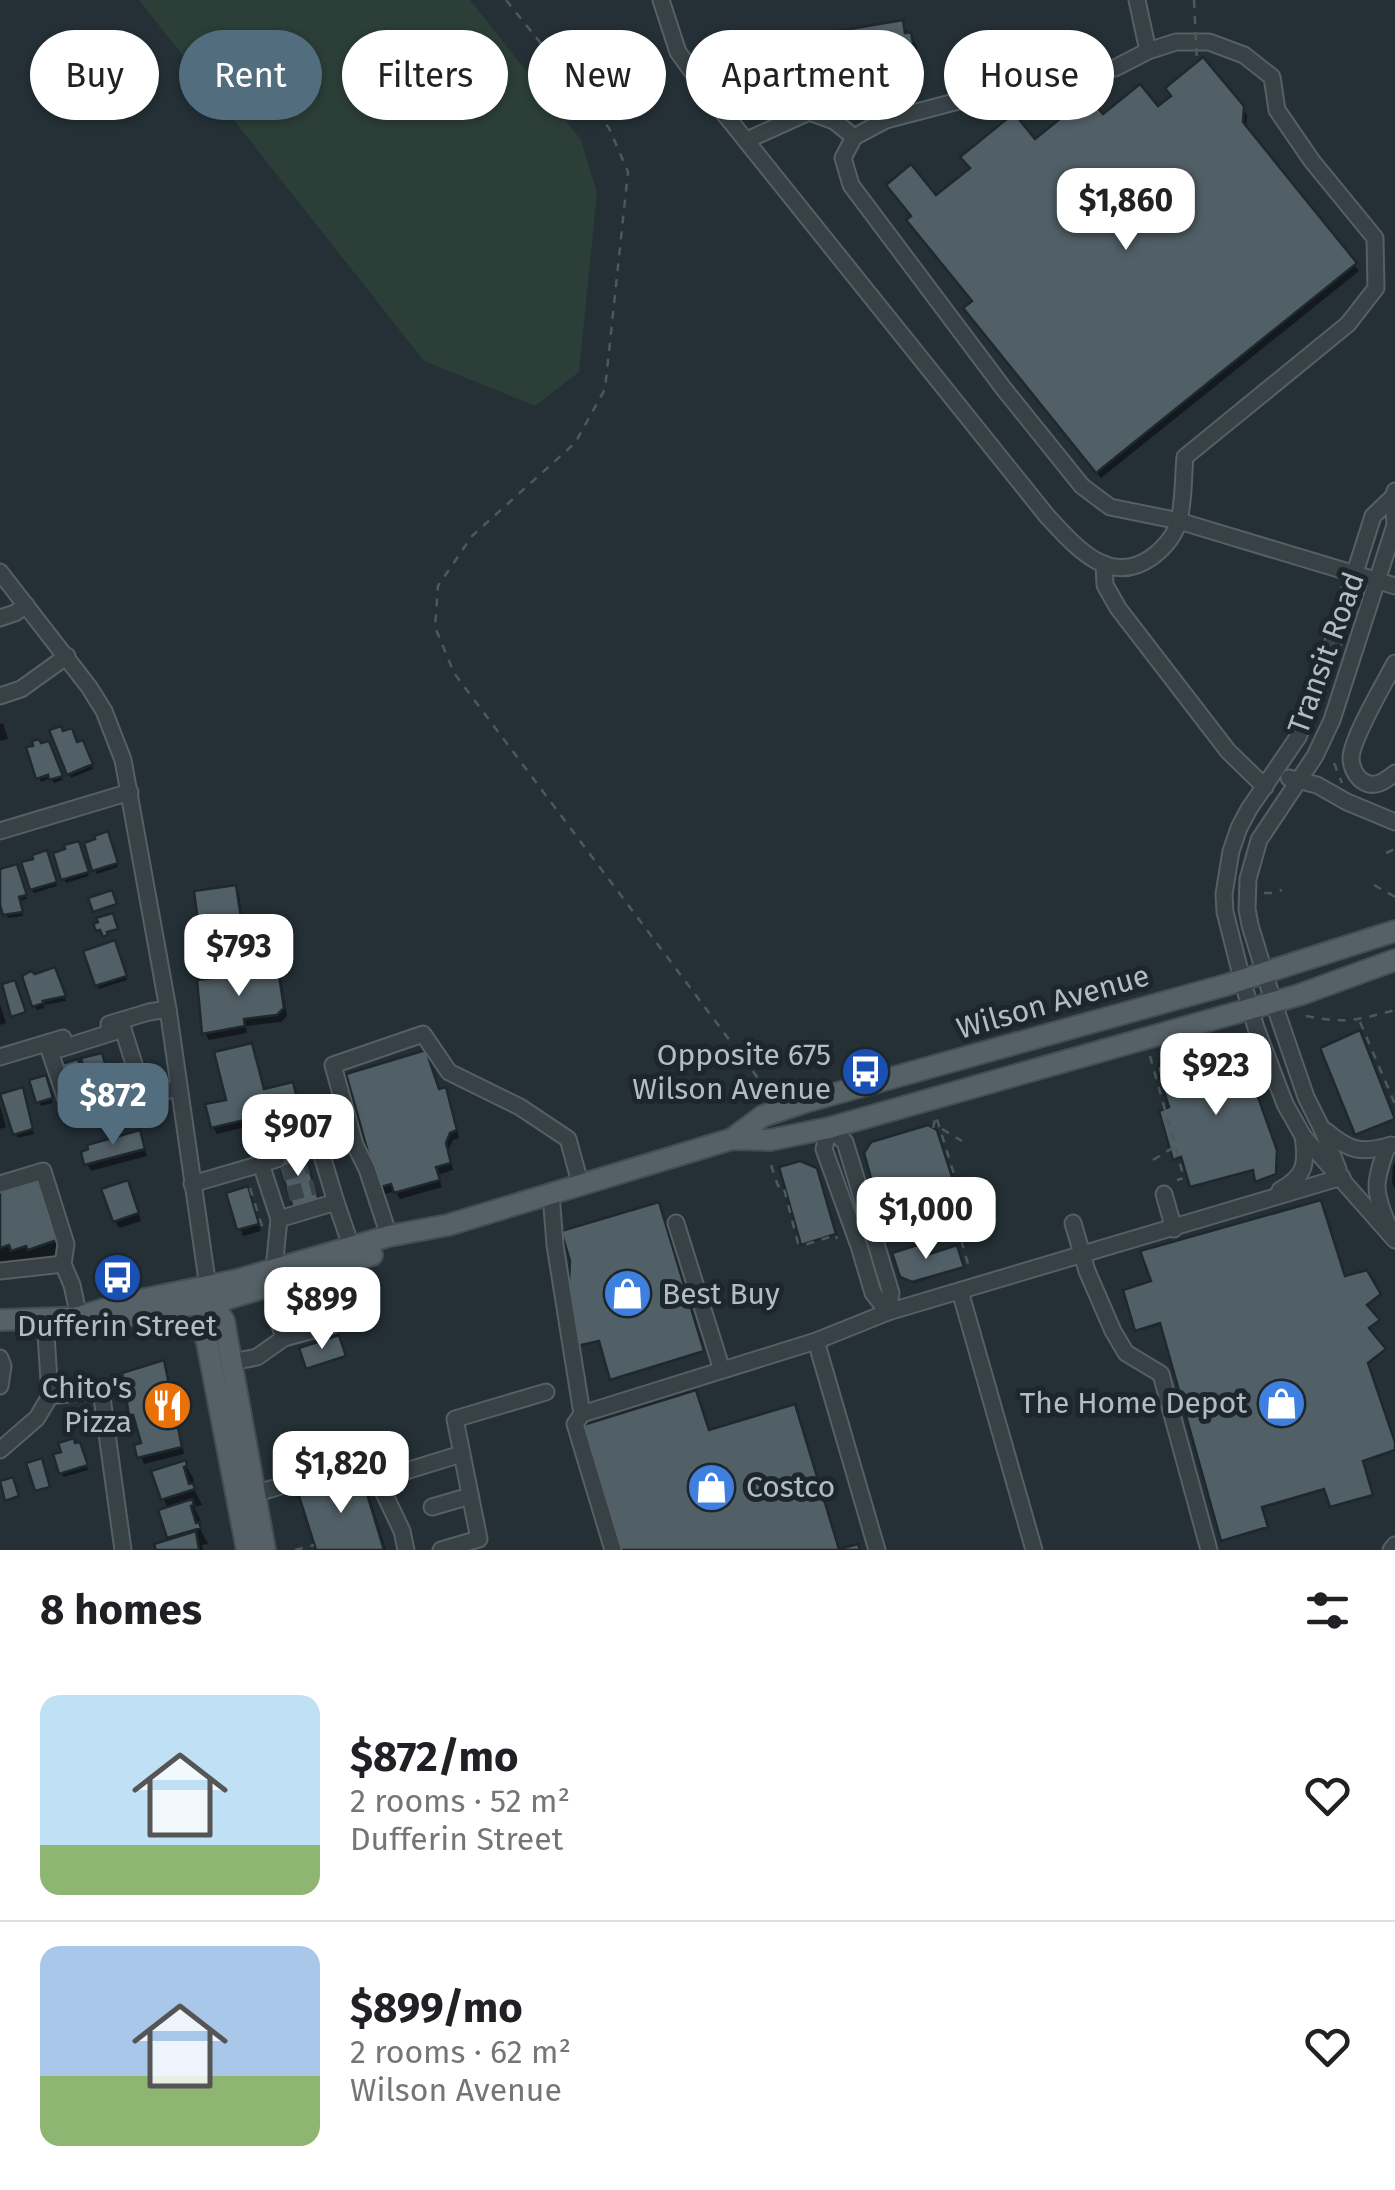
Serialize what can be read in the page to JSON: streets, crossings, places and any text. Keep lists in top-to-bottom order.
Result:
{
  "streets": {
    "main road": ["Wilson Avenue"],
    "street": ["Transit Road"]
  },
  "crossings": [
    ["Transit Road", "Wilson Avenue"]
  ],
  "places": {
    "bus stop": ["Opposite 675 Wilson Avenue", "Dufferin Street"],
    "shop": ["Best Buy", "The Home Depot", "Costco"],
    "restaurant": ["Chito's Pizza"]
  },
  "page": {
    "chip": [
      "Buy",
      "Rent",
      "Filters",
      "New",
      "Apartment",
      "House"
    ],
    "price": [
      "$1,860",
      "$793",
      "$923",
      "$872",
      "$907",
      "$1,000",
      "$899",
      "$1,820"
    ],
    "heading": "8 homes",
    "list": [
      {
        "name": "$872/mo",
        "note": "2 rooms · 52 m² · Dufferin Street"
      },
      {
        "name": "$899/mo",
        "note": "2 rooms · 62 m² · Wilson Avenue"
      }
    ]
  }
}
